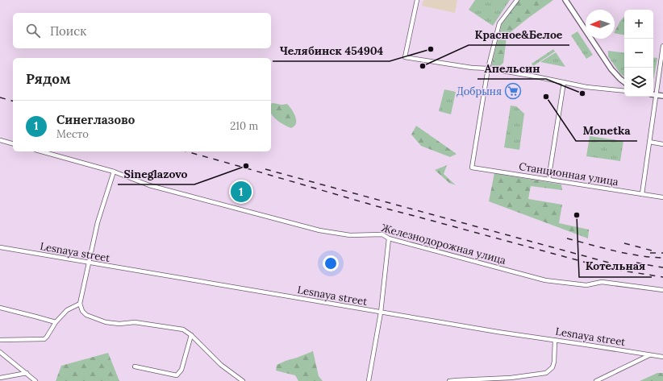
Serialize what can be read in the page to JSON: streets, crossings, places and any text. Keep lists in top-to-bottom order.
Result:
{
  "streets": {
    "street": ["Станционная улица", "Железнодорожная улица", "Lesnaya street"]
  },
  "places": {
    "other": [
      "Челябинск 454904",
      "Красное&Белое",
      "Апельсин",
      "Monetka",
      "Sineglazovo",
      "Котельная"
    ],
    "supermarket": ["Добрыня"]
  },
  "north": "left",
  "page": {
    "map_buttons": ["+", "−"],
    "search": "Поиск",
    "heading": "Рядом",
    "list": [
      {
        "mark": "1",
        "name": "Синеглазово",
        "note": "Место",
        "value": "210 m"
      }
    ],
    "pins": "1"
  }
}
